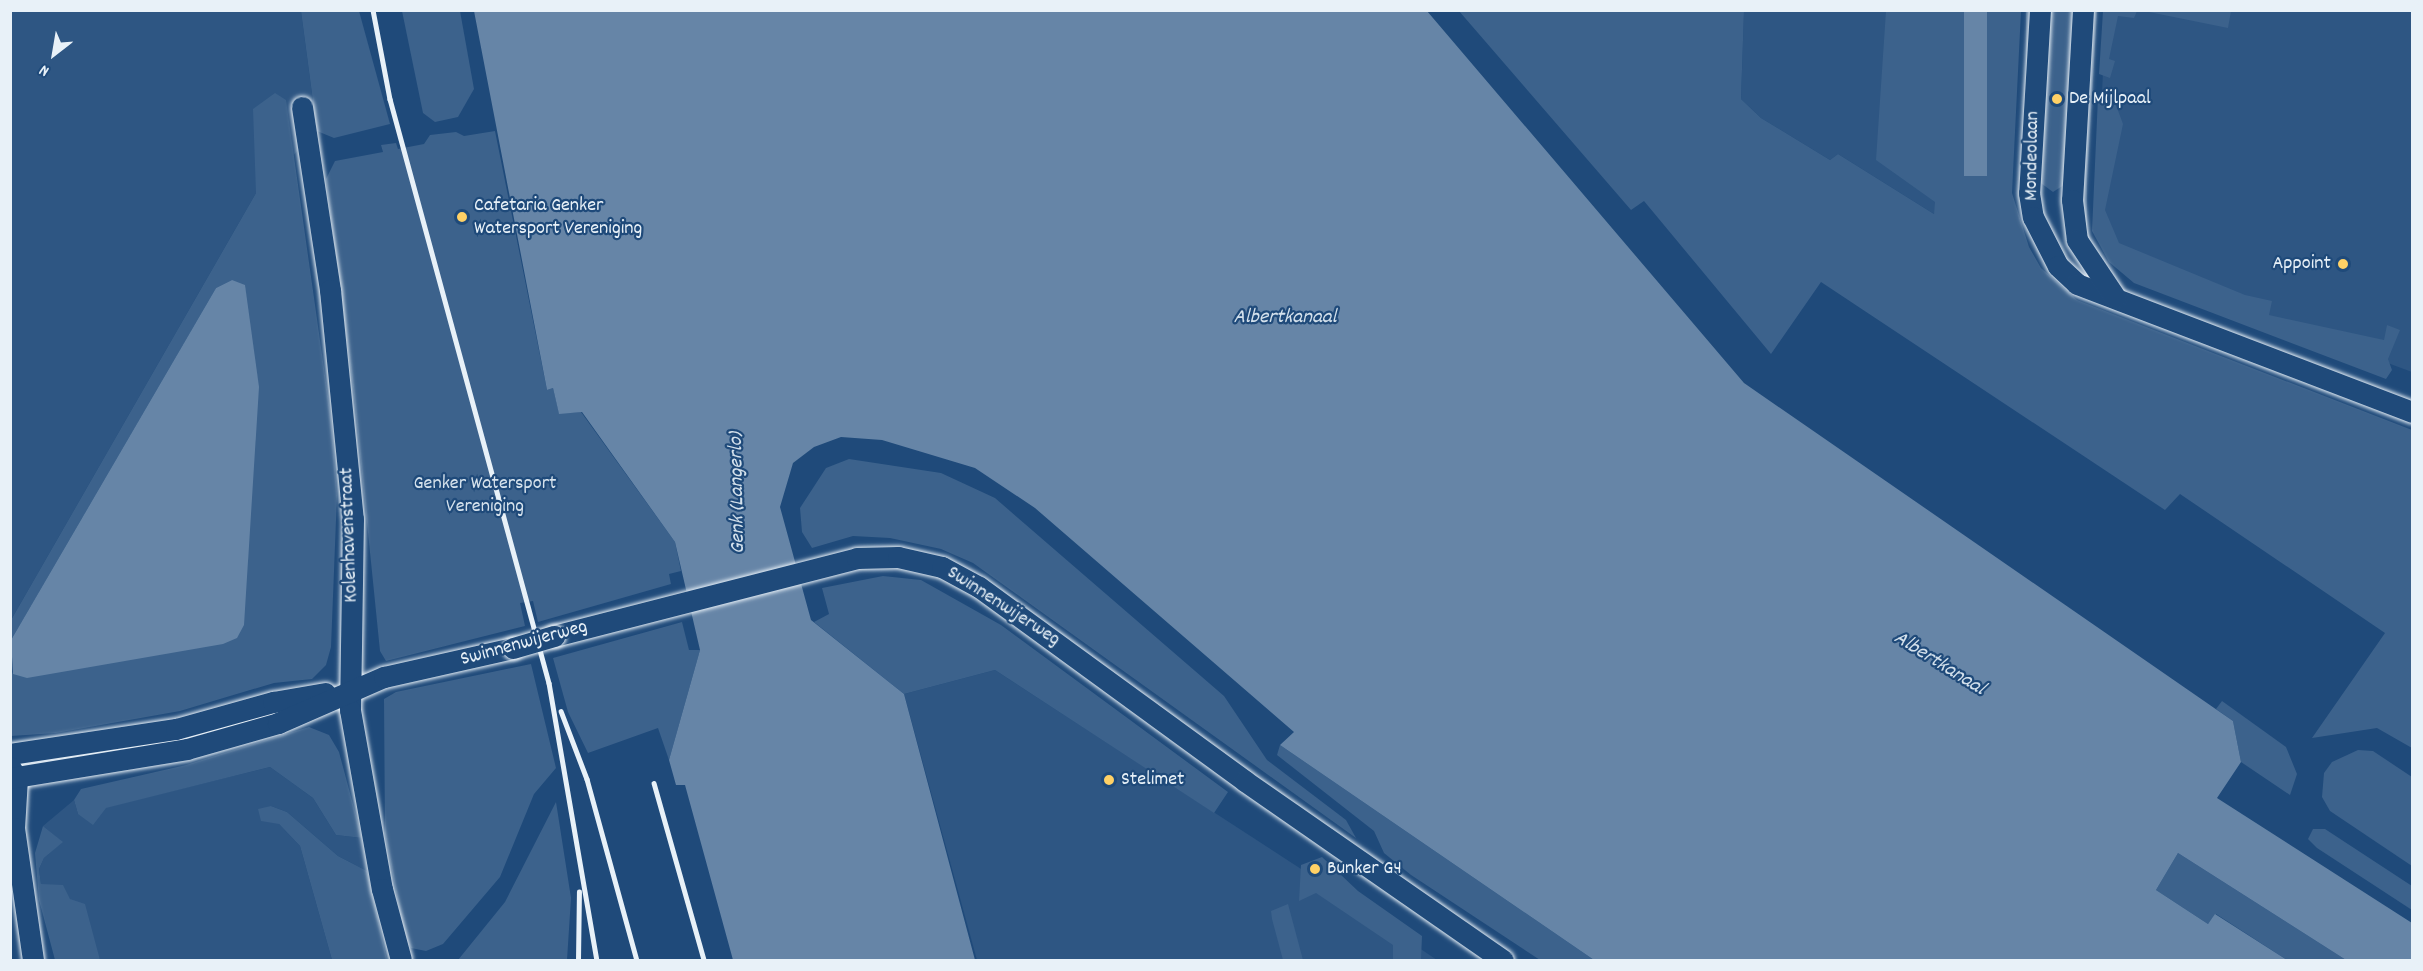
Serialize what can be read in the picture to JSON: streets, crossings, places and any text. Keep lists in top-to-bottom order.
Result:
{
  "streets": {
    "street": ["Mondeolaan", "Kolenhavenstraat", "Swinnenwijerweg"]
  },
  "crossings": [
    ["Kolenhavenstraat", "Swinnenwijerweg"]
  ],
  "water": ["Albertkanaal", "Genk (Langerlo)"],
  "parks": ["Genker Watersport Vereniging"],
  "places": [
    "De Mijlpaal",
    "Cafetaria Genker Watersport Vereniging",
    "Appoint",
    "Stelimet",
    "Bunker G4"
  ],
  "north": "bottom left"
}
